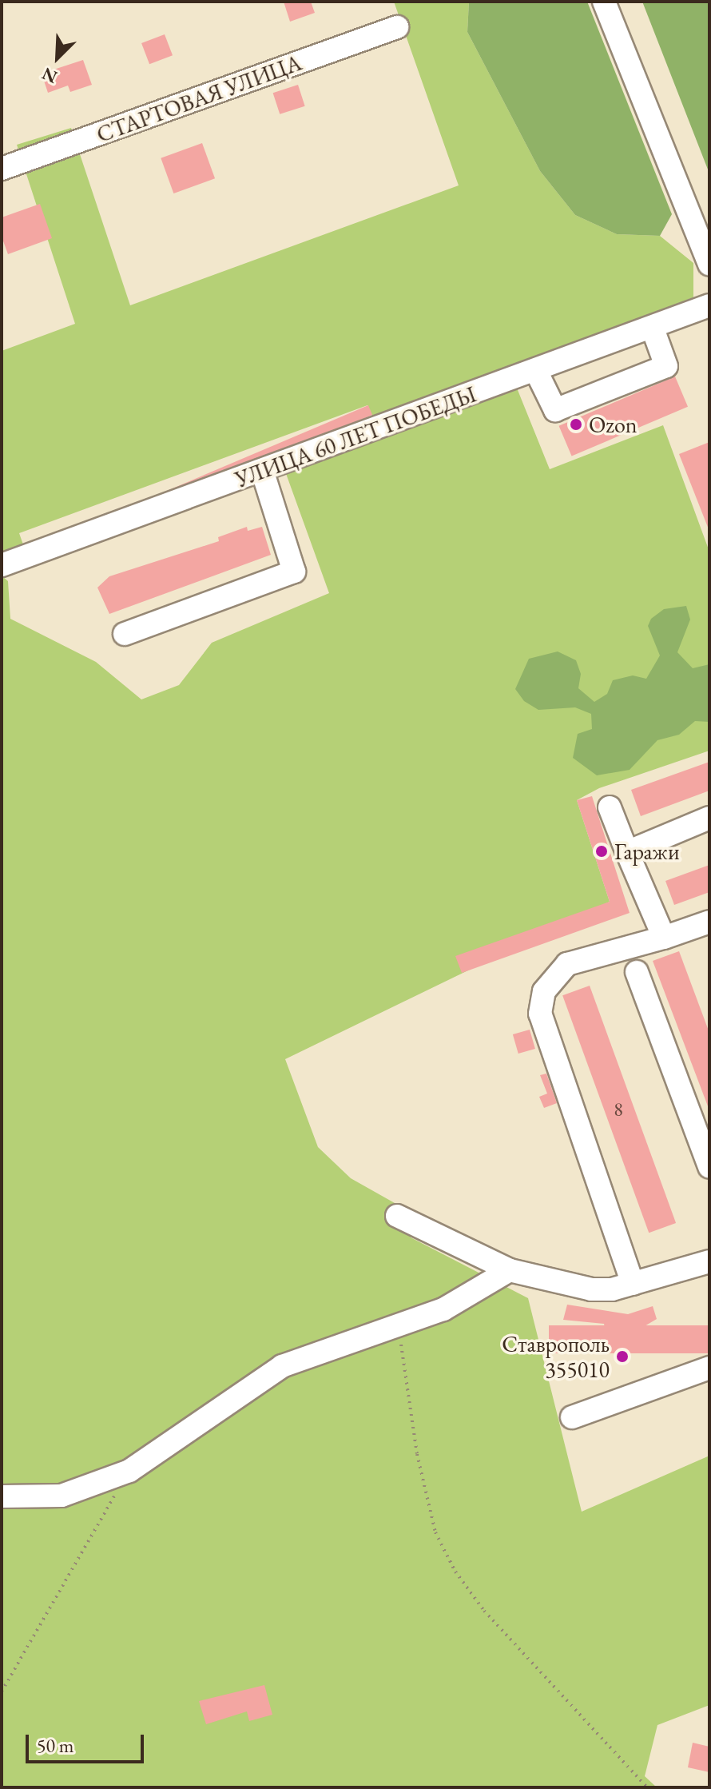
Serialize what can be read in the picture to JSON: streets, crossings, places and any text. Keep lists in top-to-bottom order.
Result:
{
  "streets": {
    "street": ["СТАРТОВАЯ УЛИЦА", "УЛИЦА 60 ЛЕТ ПОБЕДЫ"]
  },
  "places": ["Ozon", "Гаражи", "Ставрополь 355010"],
  "house_numbers": ["8"],
  "scale_bar": "50 m",
  "north": "bottom left"
}
